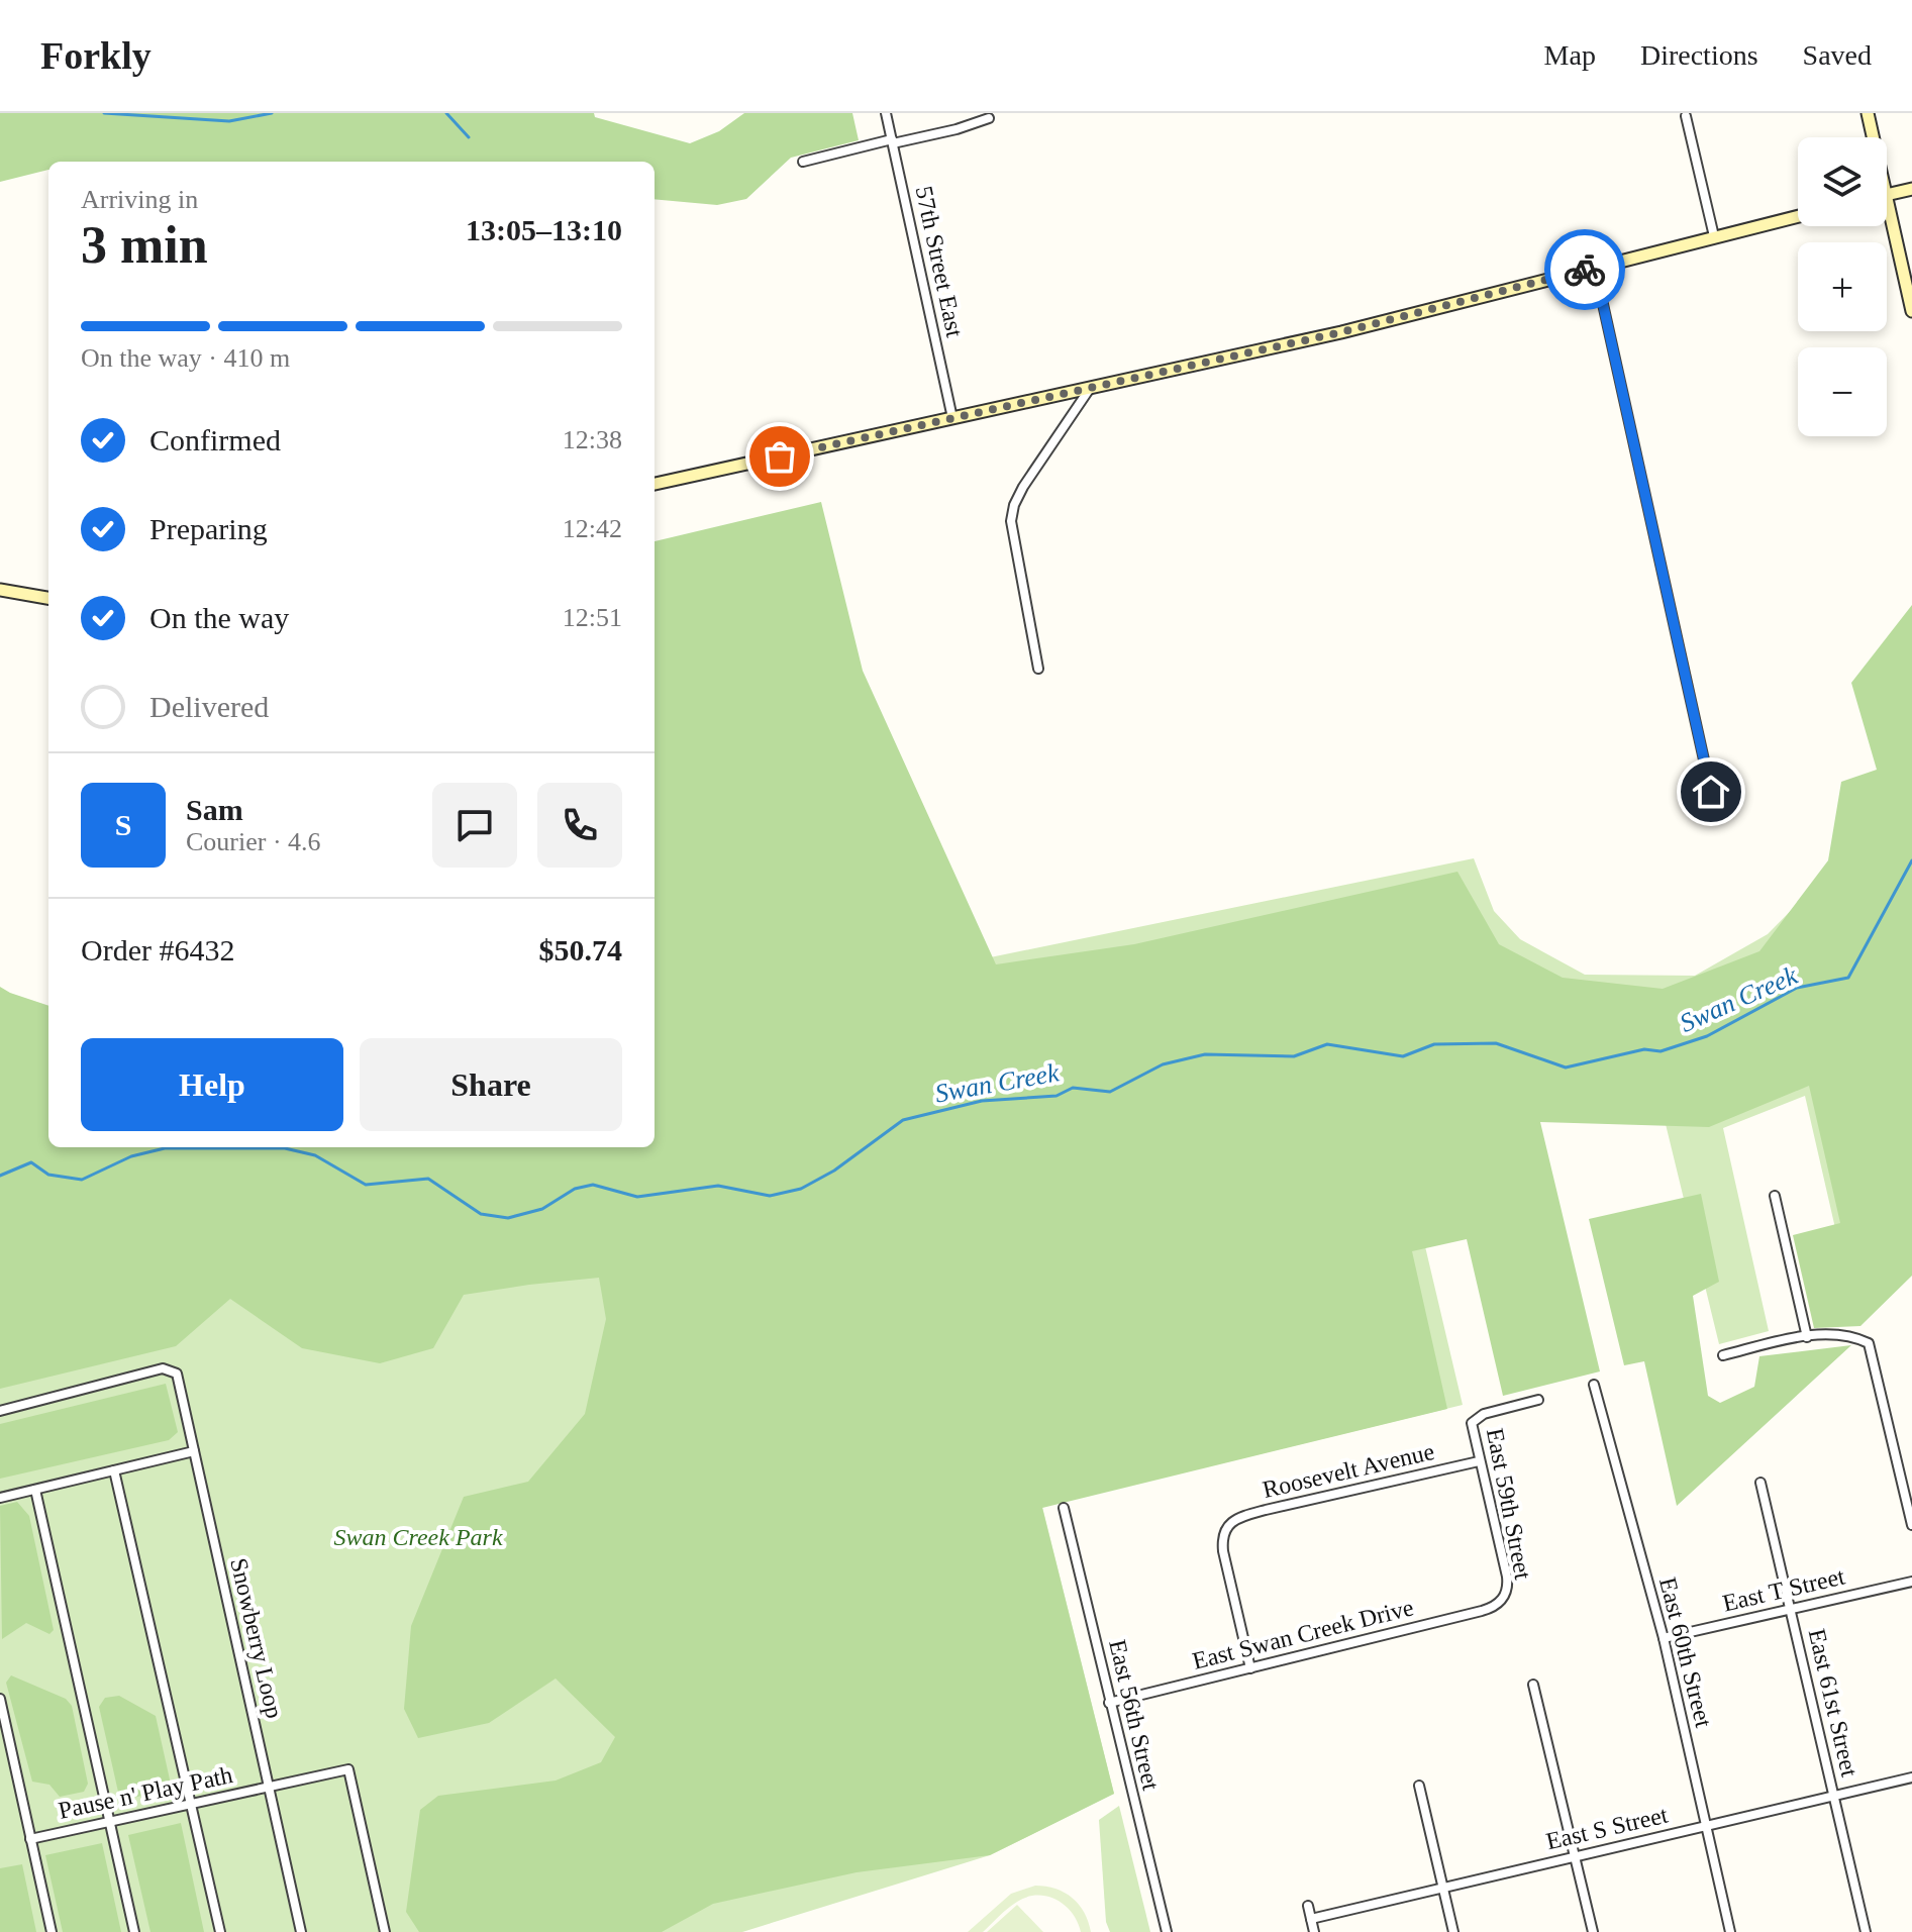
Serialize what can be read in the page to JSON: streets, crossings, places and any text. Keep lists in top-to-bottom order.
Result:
{
  "streets": {
    "street": [
      "57th Street East",
      "Roosevelt Avenue",
      "East 59th Street",
      "East T Street",
      "East Swan Creek Drive",
      "Snowberry Loop",
      "East 60th Street",
      "East 61st Street",
      "East 56th Street",
      "Pause n' Play Path",
      "East S Street"
    ]
  },
  "crossings": [
    ["Roosevelt Avenue", "East 59th Street"],
    ["Roosevelt Avenue", "East Swan Creek Drive"],
    ["East 59th Street", "East Swan Creek Drive"],
    ["East T Street", "East 60th Street"],
    ["East T Street", "East 61st Street"],
    ["East Swan Creek Drive", "East 56th Street"],
    ["Snowberry Loop", "Pause n' Play Path"],
    ["East 60th Street", "East S Street"],
    ["East 61st Street", "East S Street"]
  ],
  "water": ["Swan Creek"],
  "parks": ["Swan Creek Park"],
  "page": {
    "header": "Forkly",
    "nav": ["Map", "Directions", "Saved"],
    "map_buttons": ["+", "−"],
    "heading": ["3 min", "Arriving in", "13:05–13:10"],
    "panel": [
      "Sam",
      "Courier · 4.6",
      "Order #6432",
      "$50.74"
    ],
    "bar": "On the way · 410 m",
    "list": [
      ["Confirmed", "12:38"],
      ["Preparing", "12:42"],
      ["On the way", "12:51"],
      "Delivered"
    ],
    "round": "S",
    "buttons": ["Help", "Share"]
  }
}
